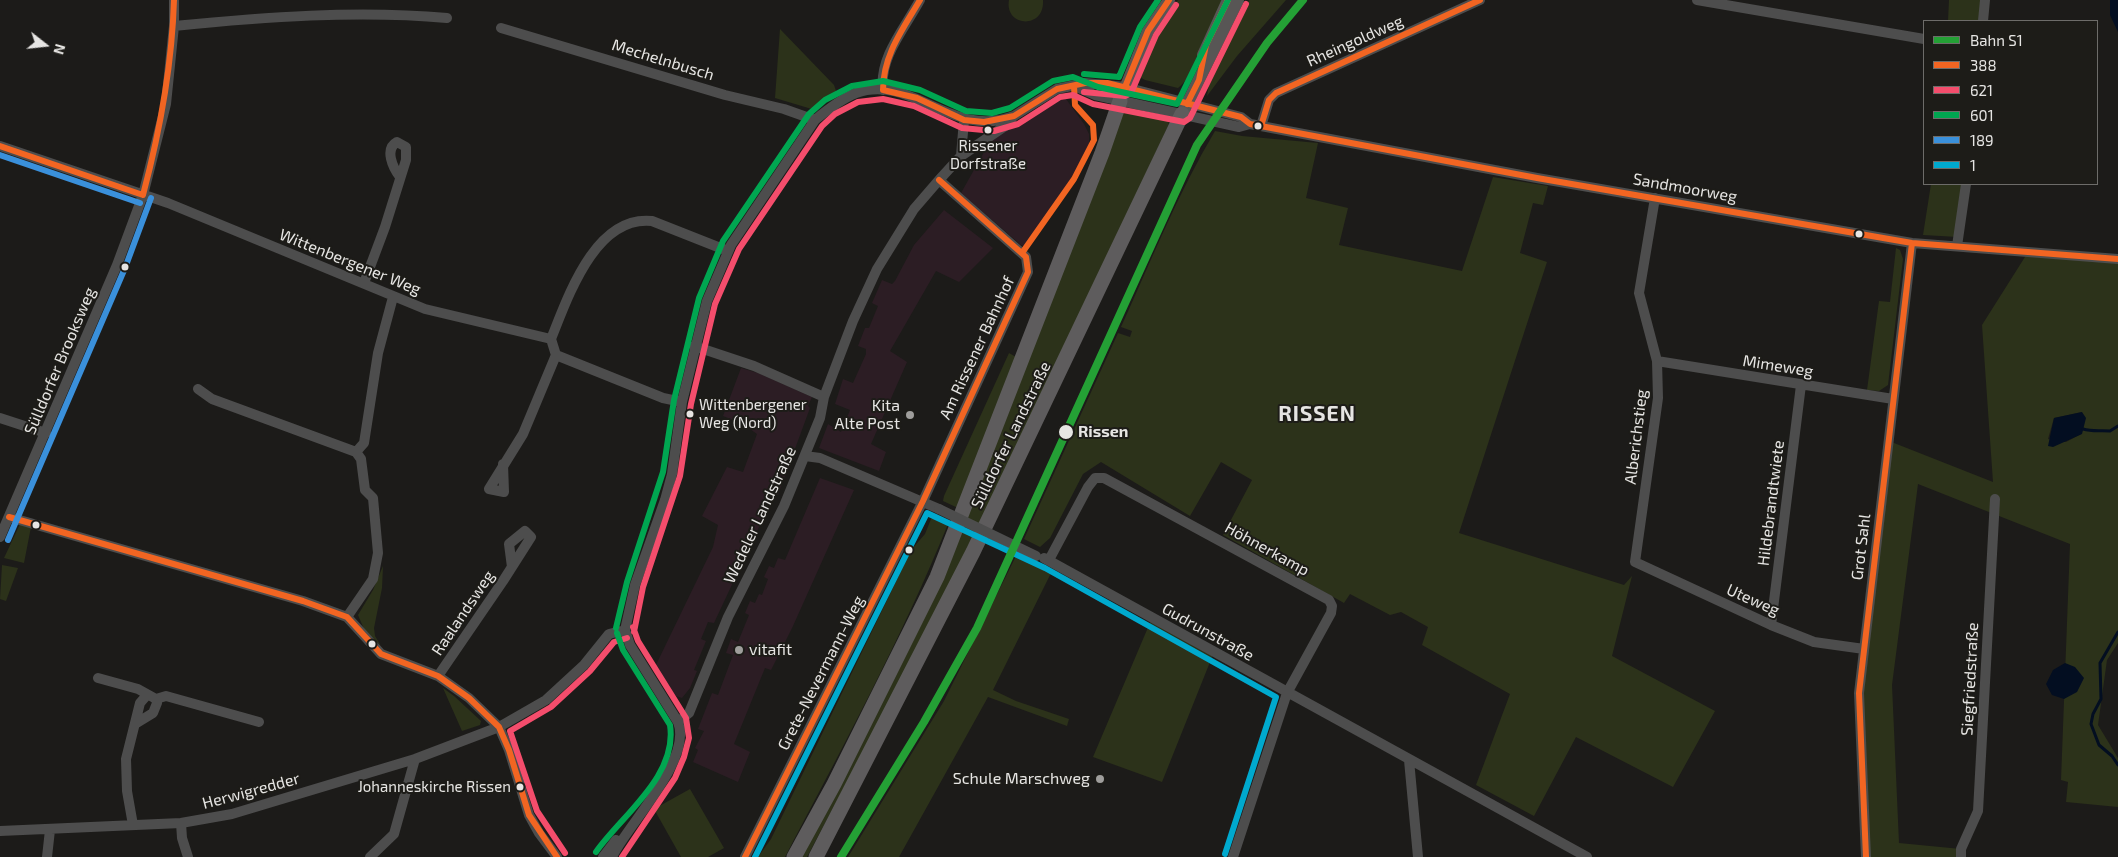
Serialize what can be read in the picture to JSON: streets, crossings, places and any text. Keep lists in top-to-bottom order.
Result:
{
  "streets": {
    "highway": ["Sülldorfer Landstraße"],
    "street": [
      "Rheingoldweg",
      "Mechelnbusch",
      "Sandmoorweg",
      "Wittenbergener Weg",
      "Am Rissener Bahnhof",
      "Sülldorfer Brooksweg",
      "Mimeweg",
      "Alberichstieg",
      "Hildebrandtwiete",
      "Wedeler Landstraße",
      "Grot Sahl",
      "Höhnerkamp",
      "Uteweg",
      "Raalandsweg",
      "Gudrunstraße",
      "Grete-Nevermann-Weg",
      "Siegfriedstraße",
      "Herwigredder"
    ]
  },
  "crossings": [
    ["Rheingoldweg", "Sandmoorweg"],
    ["Sandmoorweg", "Sülldorfer Landstraße"],
    ["Sandmoorweg", "Alberichstieg"],
    ["Sandmoorweg", "Wedeler Landstraße"],
    ["Sandmoorweg", "Grot Sahl"],
    ["Wittenbergener Weg", "Sülldorfer Brooksweg"],
    ["Am Rissener Bahnhof", "Wedeler Landstraße"],
    ["Am Rissener Bahnhof", "Gudrunstraße"],
    ["Am Rissener Bahnhof", "Grete-Nevermann-Weg"],
    ["Sülldorfer Brooksweg", "Raalandsweg"],
    ["Mimeweg", "Alberichstieg"],
    ["Mimeweg", "Hildebrandtwiete"],
    ["Mimeweg", "Grot Sahl"],
    ["Sülldorfer Landstraße", "Wedeler Landstraße"],
    ["Alberichstieg", "Uteweg"],
    ["Hildebrandtwiete", "Uteweg"],
    ["Wedeler Landstraße", "Gudrunstraße"],
    ["Grot Sahl", "Uteweg"],
    ["Höhnerkamp", "Gudrunstraße"],
    ["Raalandsweg", "Herwigredder"],
    ["Gudrunstraße", "Grete-Nevermann-Weg"]
  ],
  "districts": ["RISSEN"],
  "places": [
    "Rissener Dorfstraße",
    "Wittenbergener Weg (Nord)",
    "Kita Alte Post",
    "Rissen",
    "vitafit",
    "Schule Marschweg",
    "Johanneskirche Rissen"
  ],
  "lines": [
    "rail line S1",
    "transit line 388",
    "transit line 601",
    "transit line 621",
    "transit line 189",
    "transit line 1"
  ],
  "legend": [
    "Bahn S1",
    "388",
    "621",
    "601",
    "189",
    "1"
  ],
  "north": "right"
}
